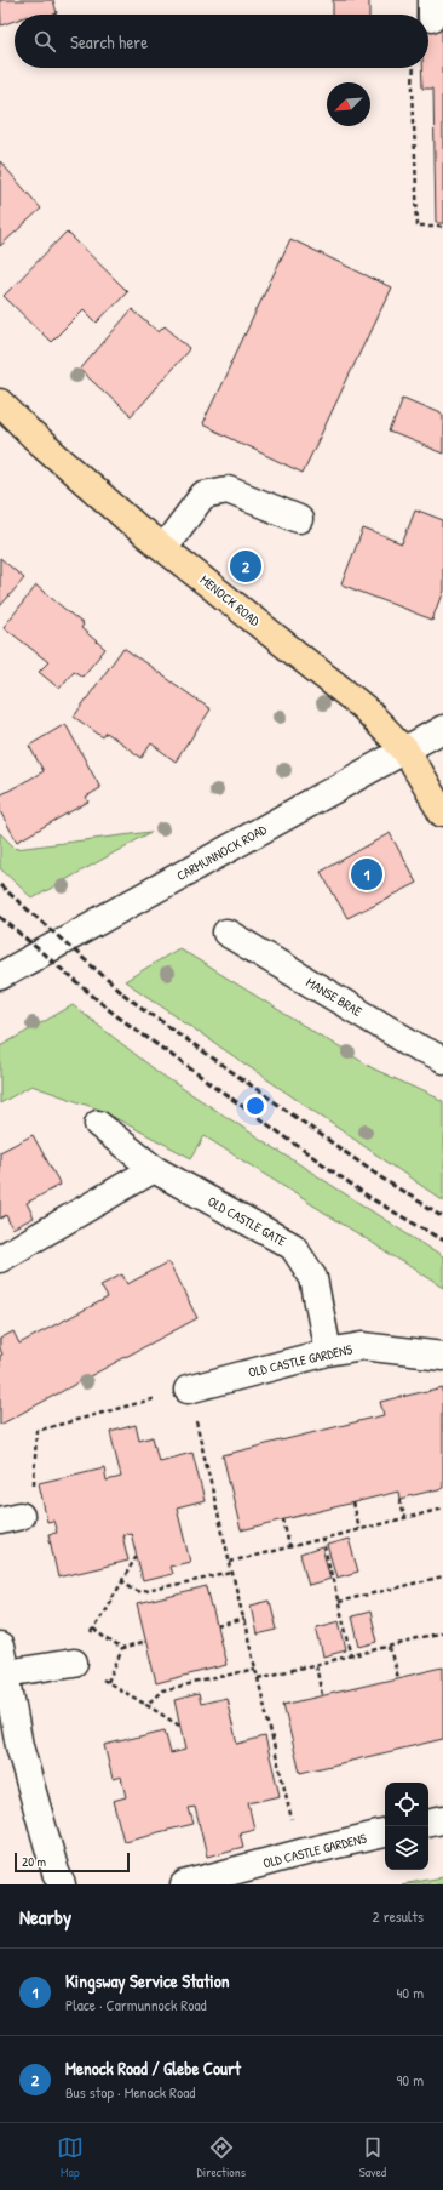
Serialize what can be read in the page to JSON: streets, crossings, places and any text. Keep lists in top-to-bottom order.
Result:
{
  "streets": {
    "main road": ["MENOCK ROAD"],
    "street": [
      "CARMUNNOCK ROAD",
      "MANSE BRAE",
      "OLD CASTLE GATE",
      "OLD CASTLE GARDENS"
    ]
  },
  "crossings": [
    ["MENOCK ROAD", "CARMUNNOCK ROAD"],
    ["OLD CASTLE GATE", "OLD CASTLE GARDENS"]
  ],
  "scale_bar": "20 m",
  "north": "bottom left",
  "page": {
    "search": "Search here",
    "pins": ["2", "1"],
    "scale": "20 m",
    "heading": ["Nearby", "2 results"],
    "list": [
      {
        "mark": "1",
        "name": "Kingsway Service Station",
        "note": "Place · Carmunnock Road",
        "value": "40 m"
      },
      {
        "mark": "2",
        "name": "Menock Road / Glebe Court",
        "note": "Bus stop · Menock Road",
        "value": "90 m"
      }
    ],
    "nav": ["Map", "Directions", "Saved"]
  }
}
